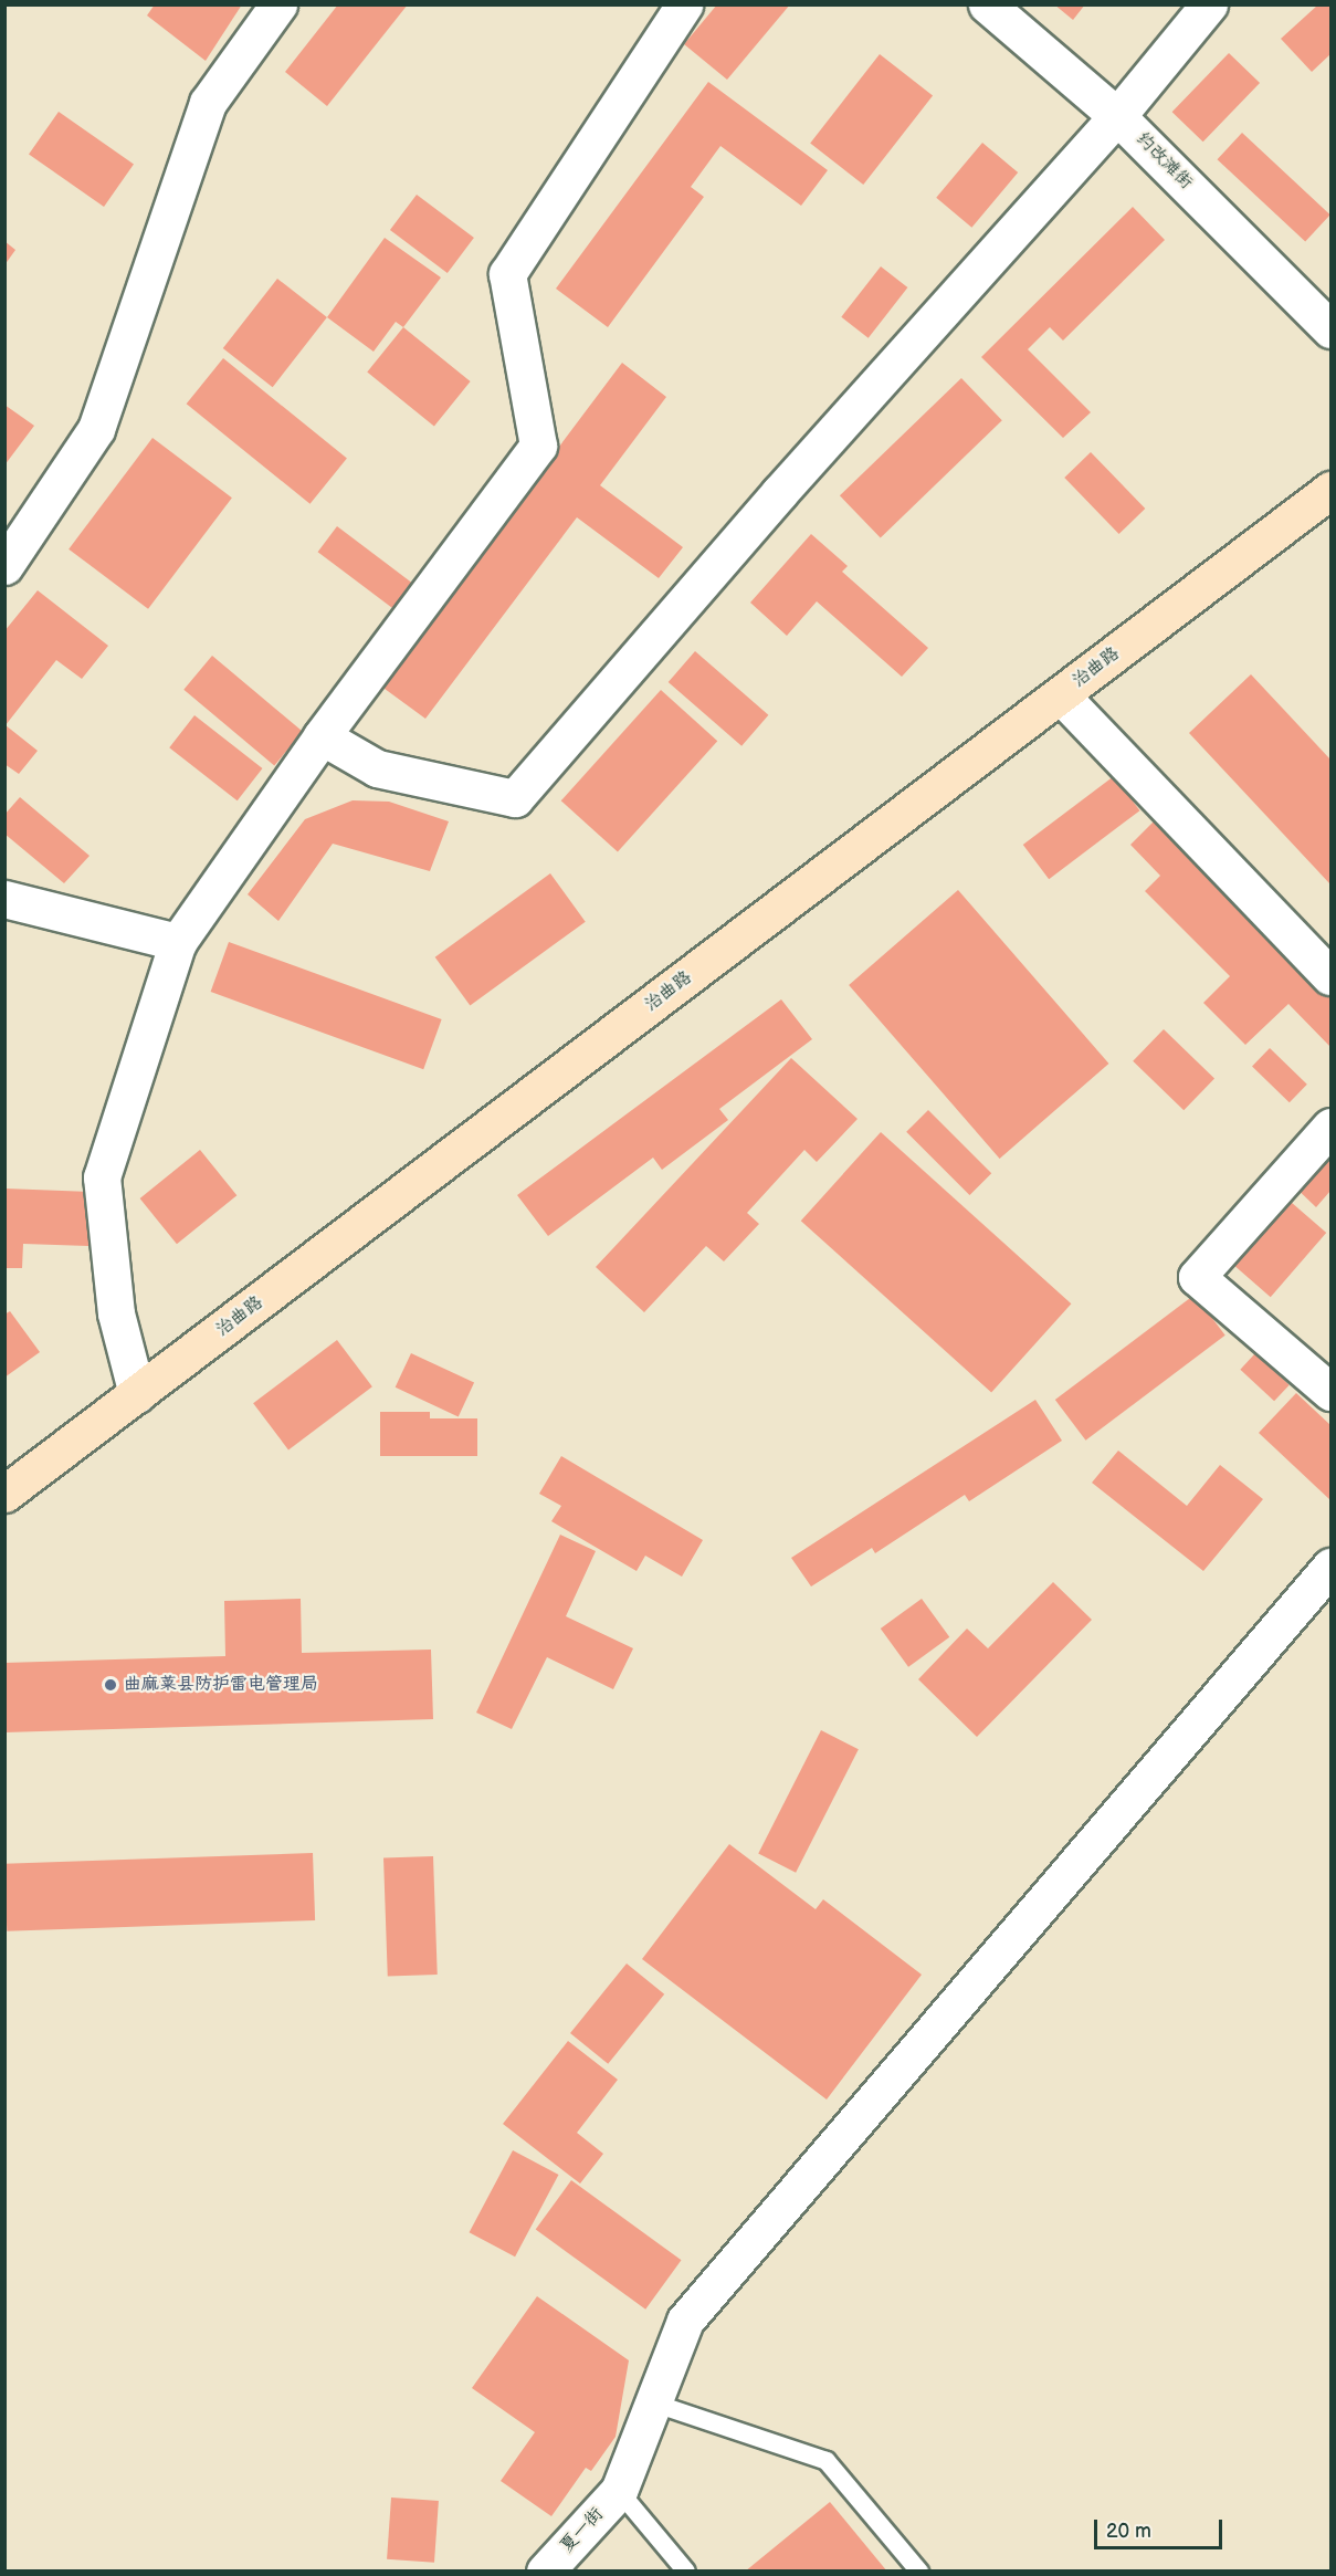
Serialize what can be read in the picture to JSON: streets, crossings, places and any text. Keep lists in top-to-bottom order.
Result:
{
  "streets": {
    "main road": ["治曲路"],
    "street": ["约改滩街", "夏一街"]
  },
  "places": ["曲麻莱县防护雷电管理局"],
  "scale_bar": "20 m"
}
